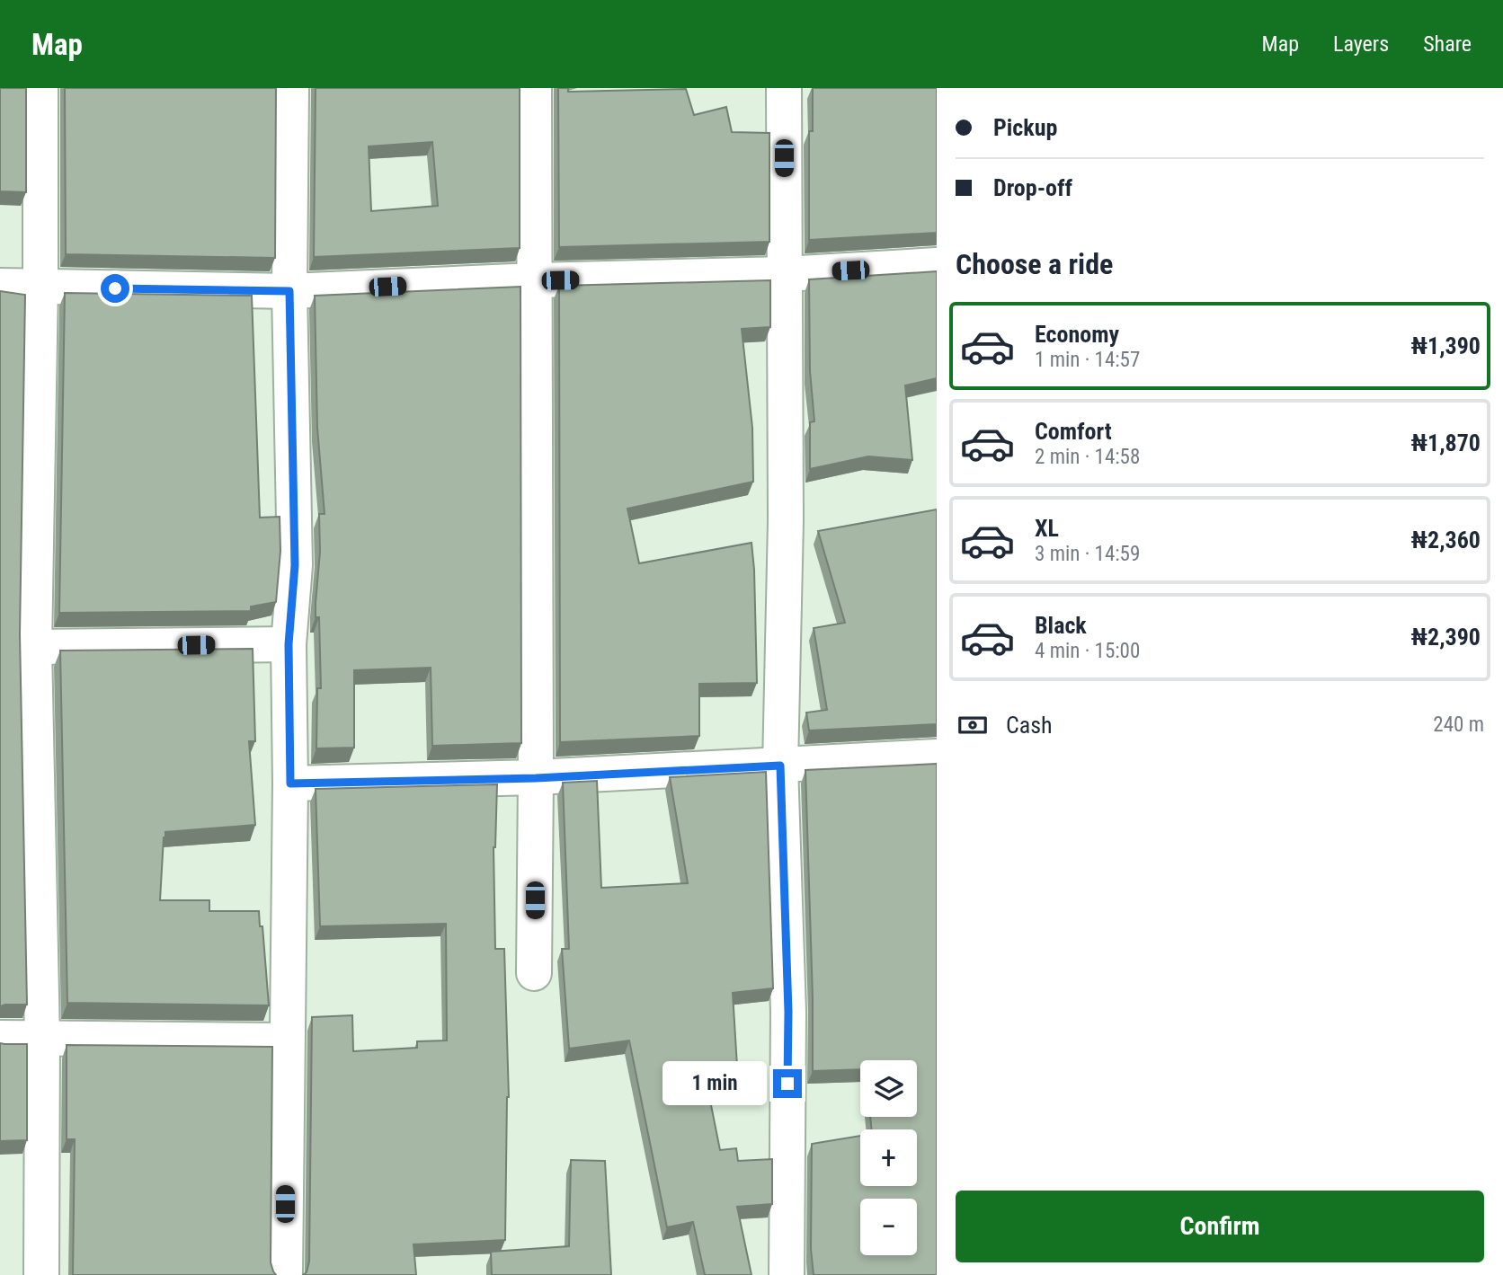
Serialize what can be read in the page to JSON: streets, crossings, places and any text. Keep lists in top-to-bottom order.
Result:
{
  "page": {
    "header": "Map",
    "nav": ["Map", "Layers", "Share"],
    "banner": ["Pickup", "Drop-off"],
    "heading": "Choose a ride",
    "list": [
      {
        "name": "Economy",
        "note": "1 min · 14:57",
        "value": "₦1,390"
      },
      {
        "name": "Comfort",
        "note": "2 min · 14:58",
        "value": "₦1,870"
      },
      {
        "name": "XL",
        "note": "3 min · 14:59",
        "value": "₦2,360"
      },
      {
        "name": "Black",
        "note": "4 min · 15:00",
        "value": "₦2,390"
      }
    ],
    "pay": ["Cash", "240 m"],
    "map_buttons": ["+", "−"],
    "bubble": "1 min",
    "buttons": "Confirm"
  }
}
